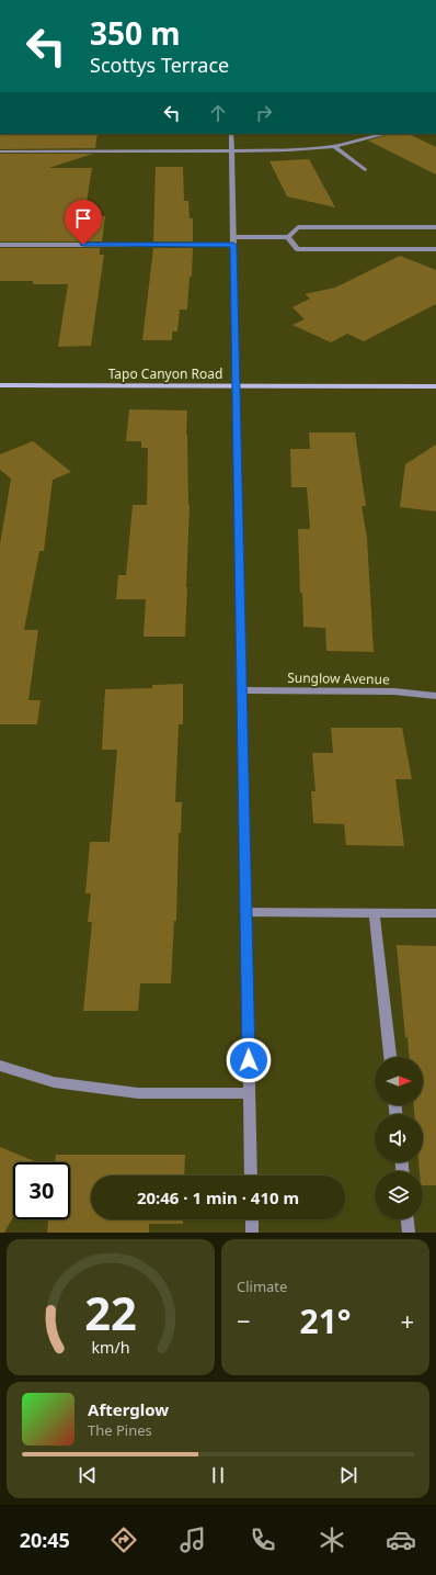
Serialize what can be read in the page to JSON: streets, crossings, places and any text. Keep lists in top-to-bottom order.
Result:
{
  "streets": {
    "main road": ["Tapo Canyon Road"],
    "street": ["Sunglow Avenue"]
  },
  "north": "right",
  "page": {
    "turn": ["350 m", "Scottys Terrace"],
    "limit": "30",
    "trip": "20:46 · 1 min · 410 m",
    "tile": "Climate",
    "heat": ["−", "21°", "+"],
    "song": ["Afterglow", "The Pines"],
    "tabs": "20:45",
    "gauge": ["22", "km/h"]
  }
}
